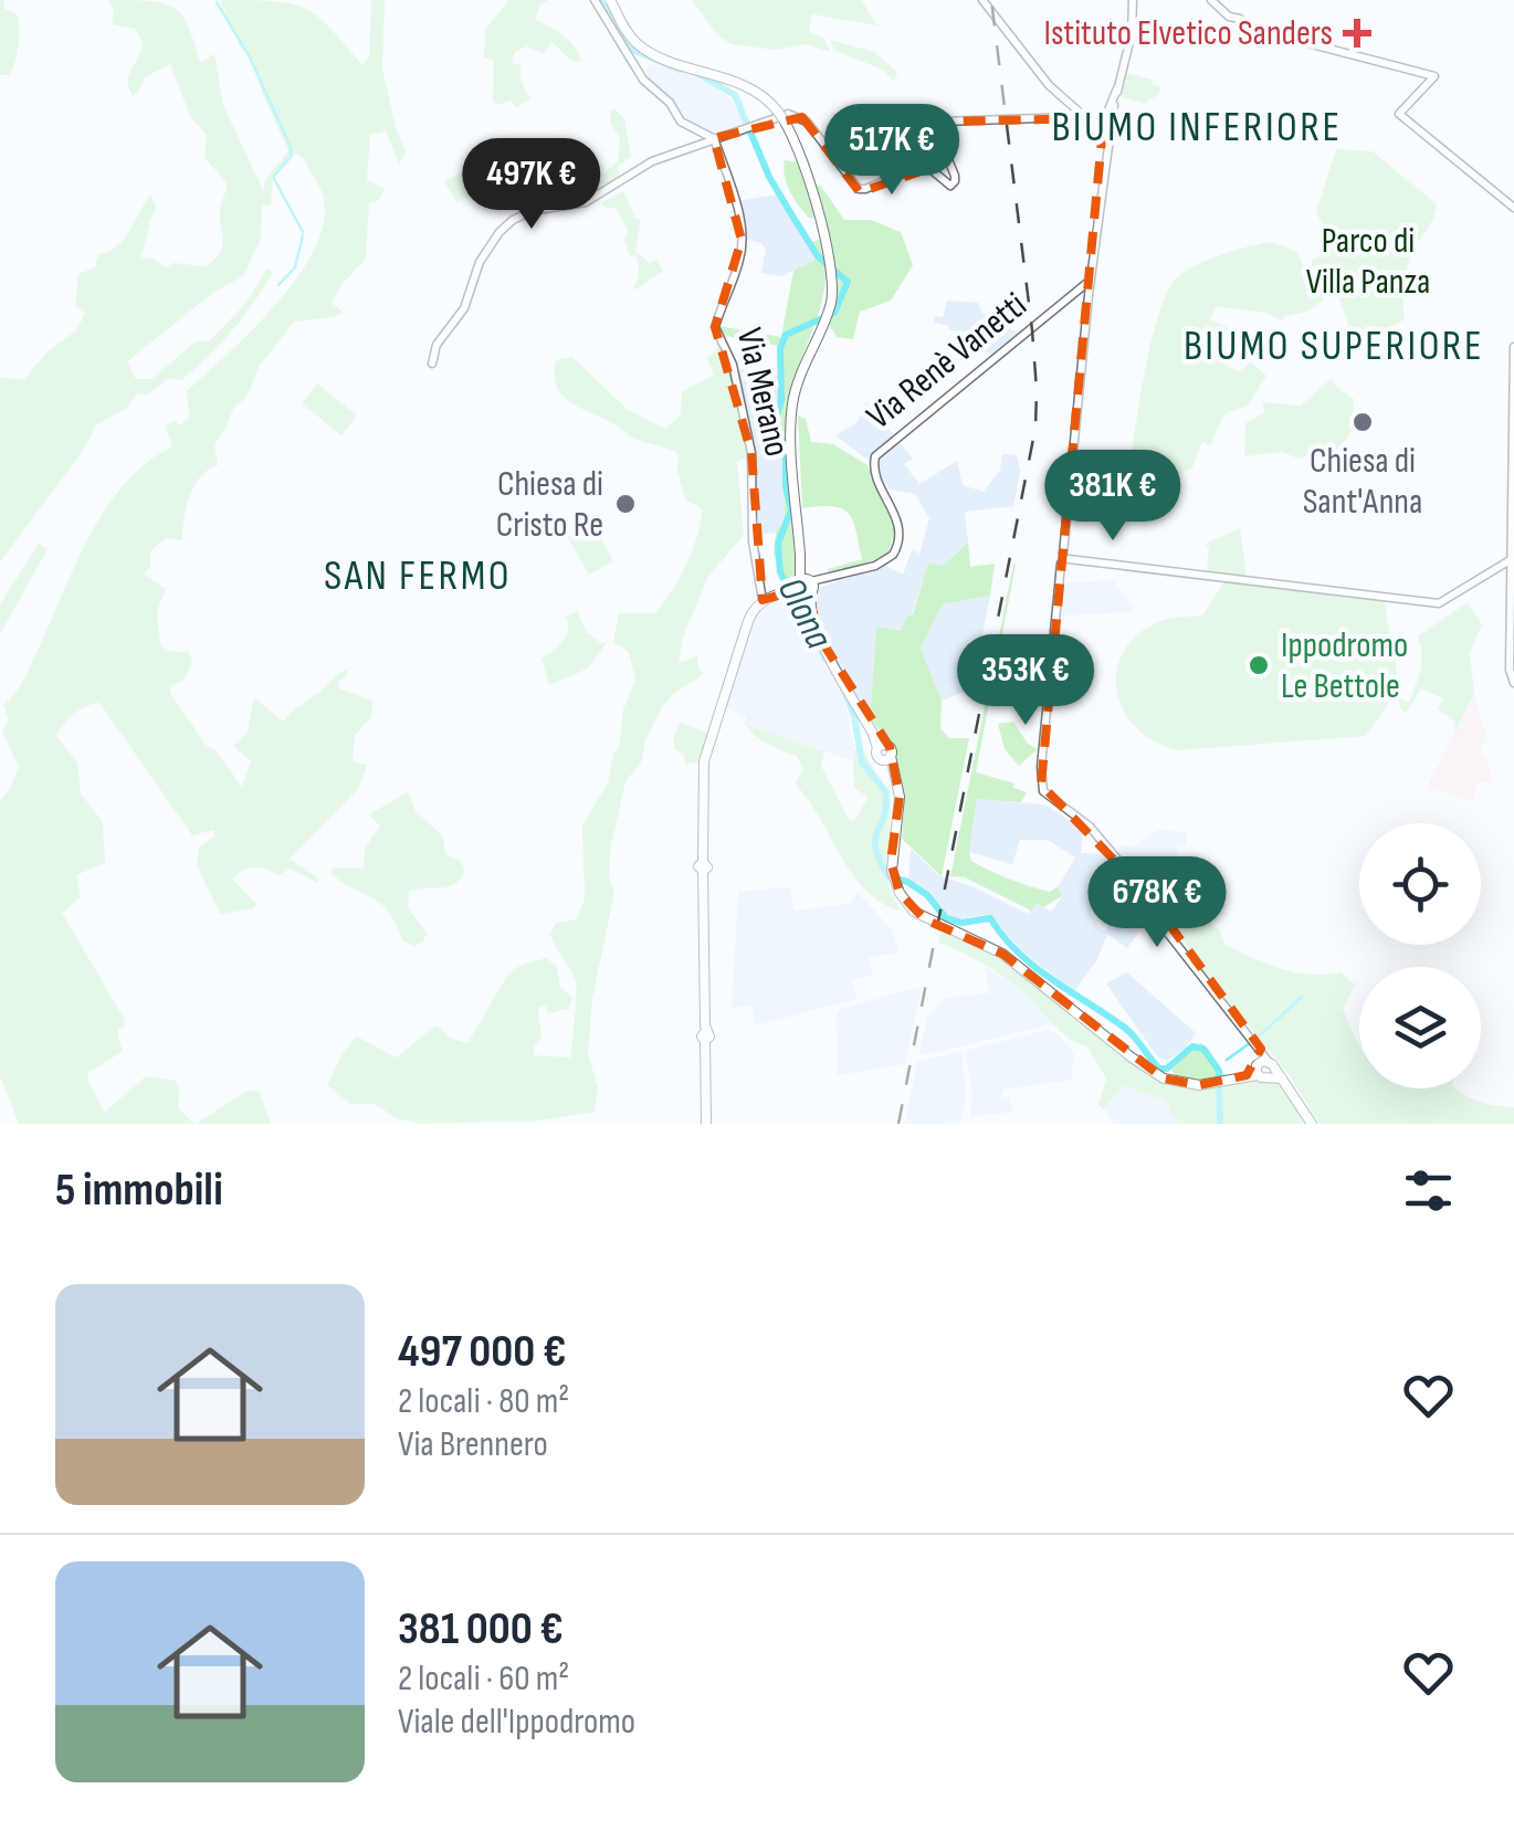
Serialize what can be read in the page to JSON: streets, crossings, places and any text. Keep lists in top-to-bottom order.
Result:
{
  "streets": {
    "street": ["Via Renè Vanetti", "Via Merano"]
  },
  "districts": ["BIUMO INFERIORE", "BIUMO SUPERIORE", "SAN FERMO"],
  "water": ["Olona"],
  "parks": ["Parco di Villa Panza"],
  "places": {
    "health": ["Istituto Elvetico Sanders"],
    "other": ["Chiesa di Sant'Anna", "Chiesa di Cristo Re", "Ippodromo Le Bettole"]
  },
  "page": {
    "price": [
      "517K €",
      "497K €",
      "381K €",
      "353K €",
      "678K €"
    ],
    "heading": "5 immobili",
    "list": [
      {
        "name": "497 000 €",
        "note": "2 locali · 80 m² · Via Brennero"
      },
      {
        "name": "381 000 €",
        "note": "2 locali · 60 m² · Viale dell'Ippodromo"
      }
    ]
  }
}
